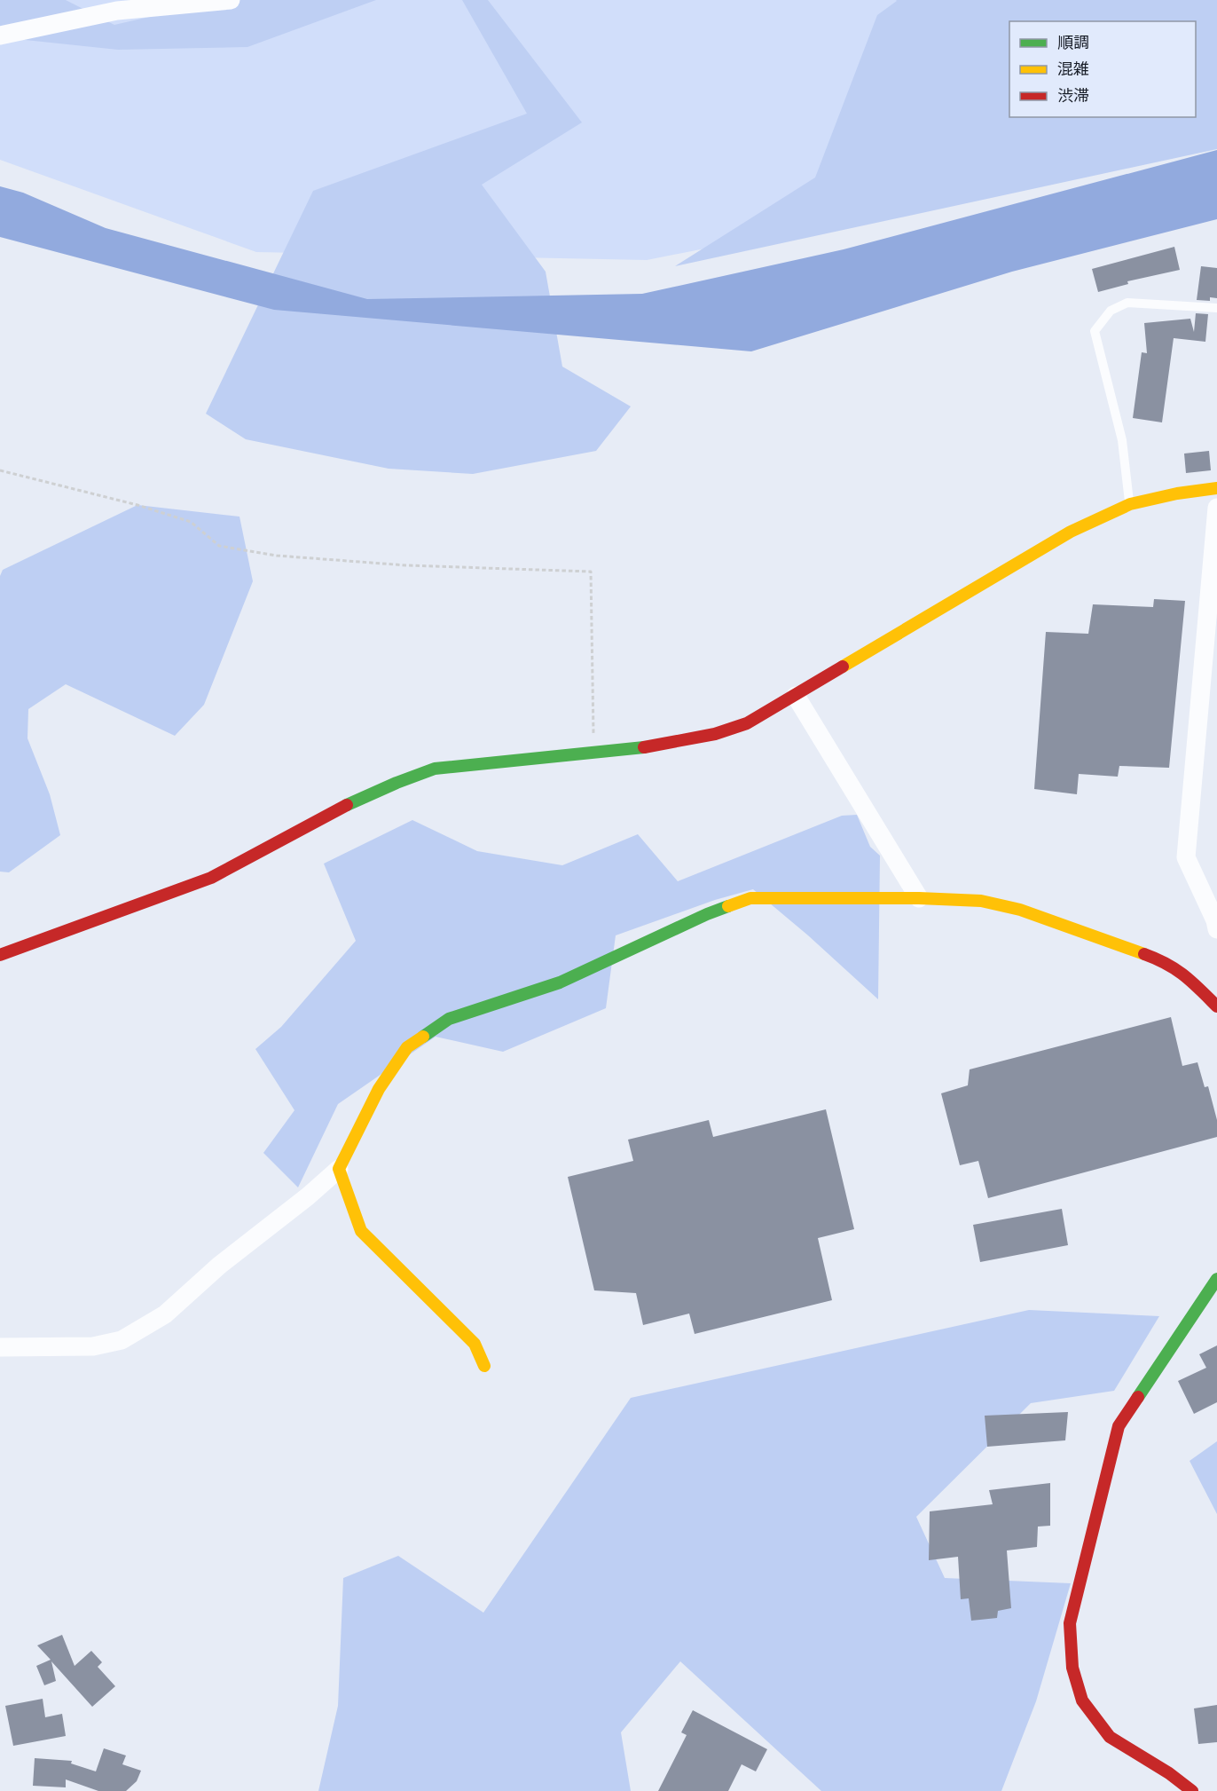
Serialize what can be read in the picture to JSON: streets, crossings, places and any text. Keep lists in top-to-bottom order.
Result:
{
  "legend": ["順調", "混雑", "渋滞"]
}
